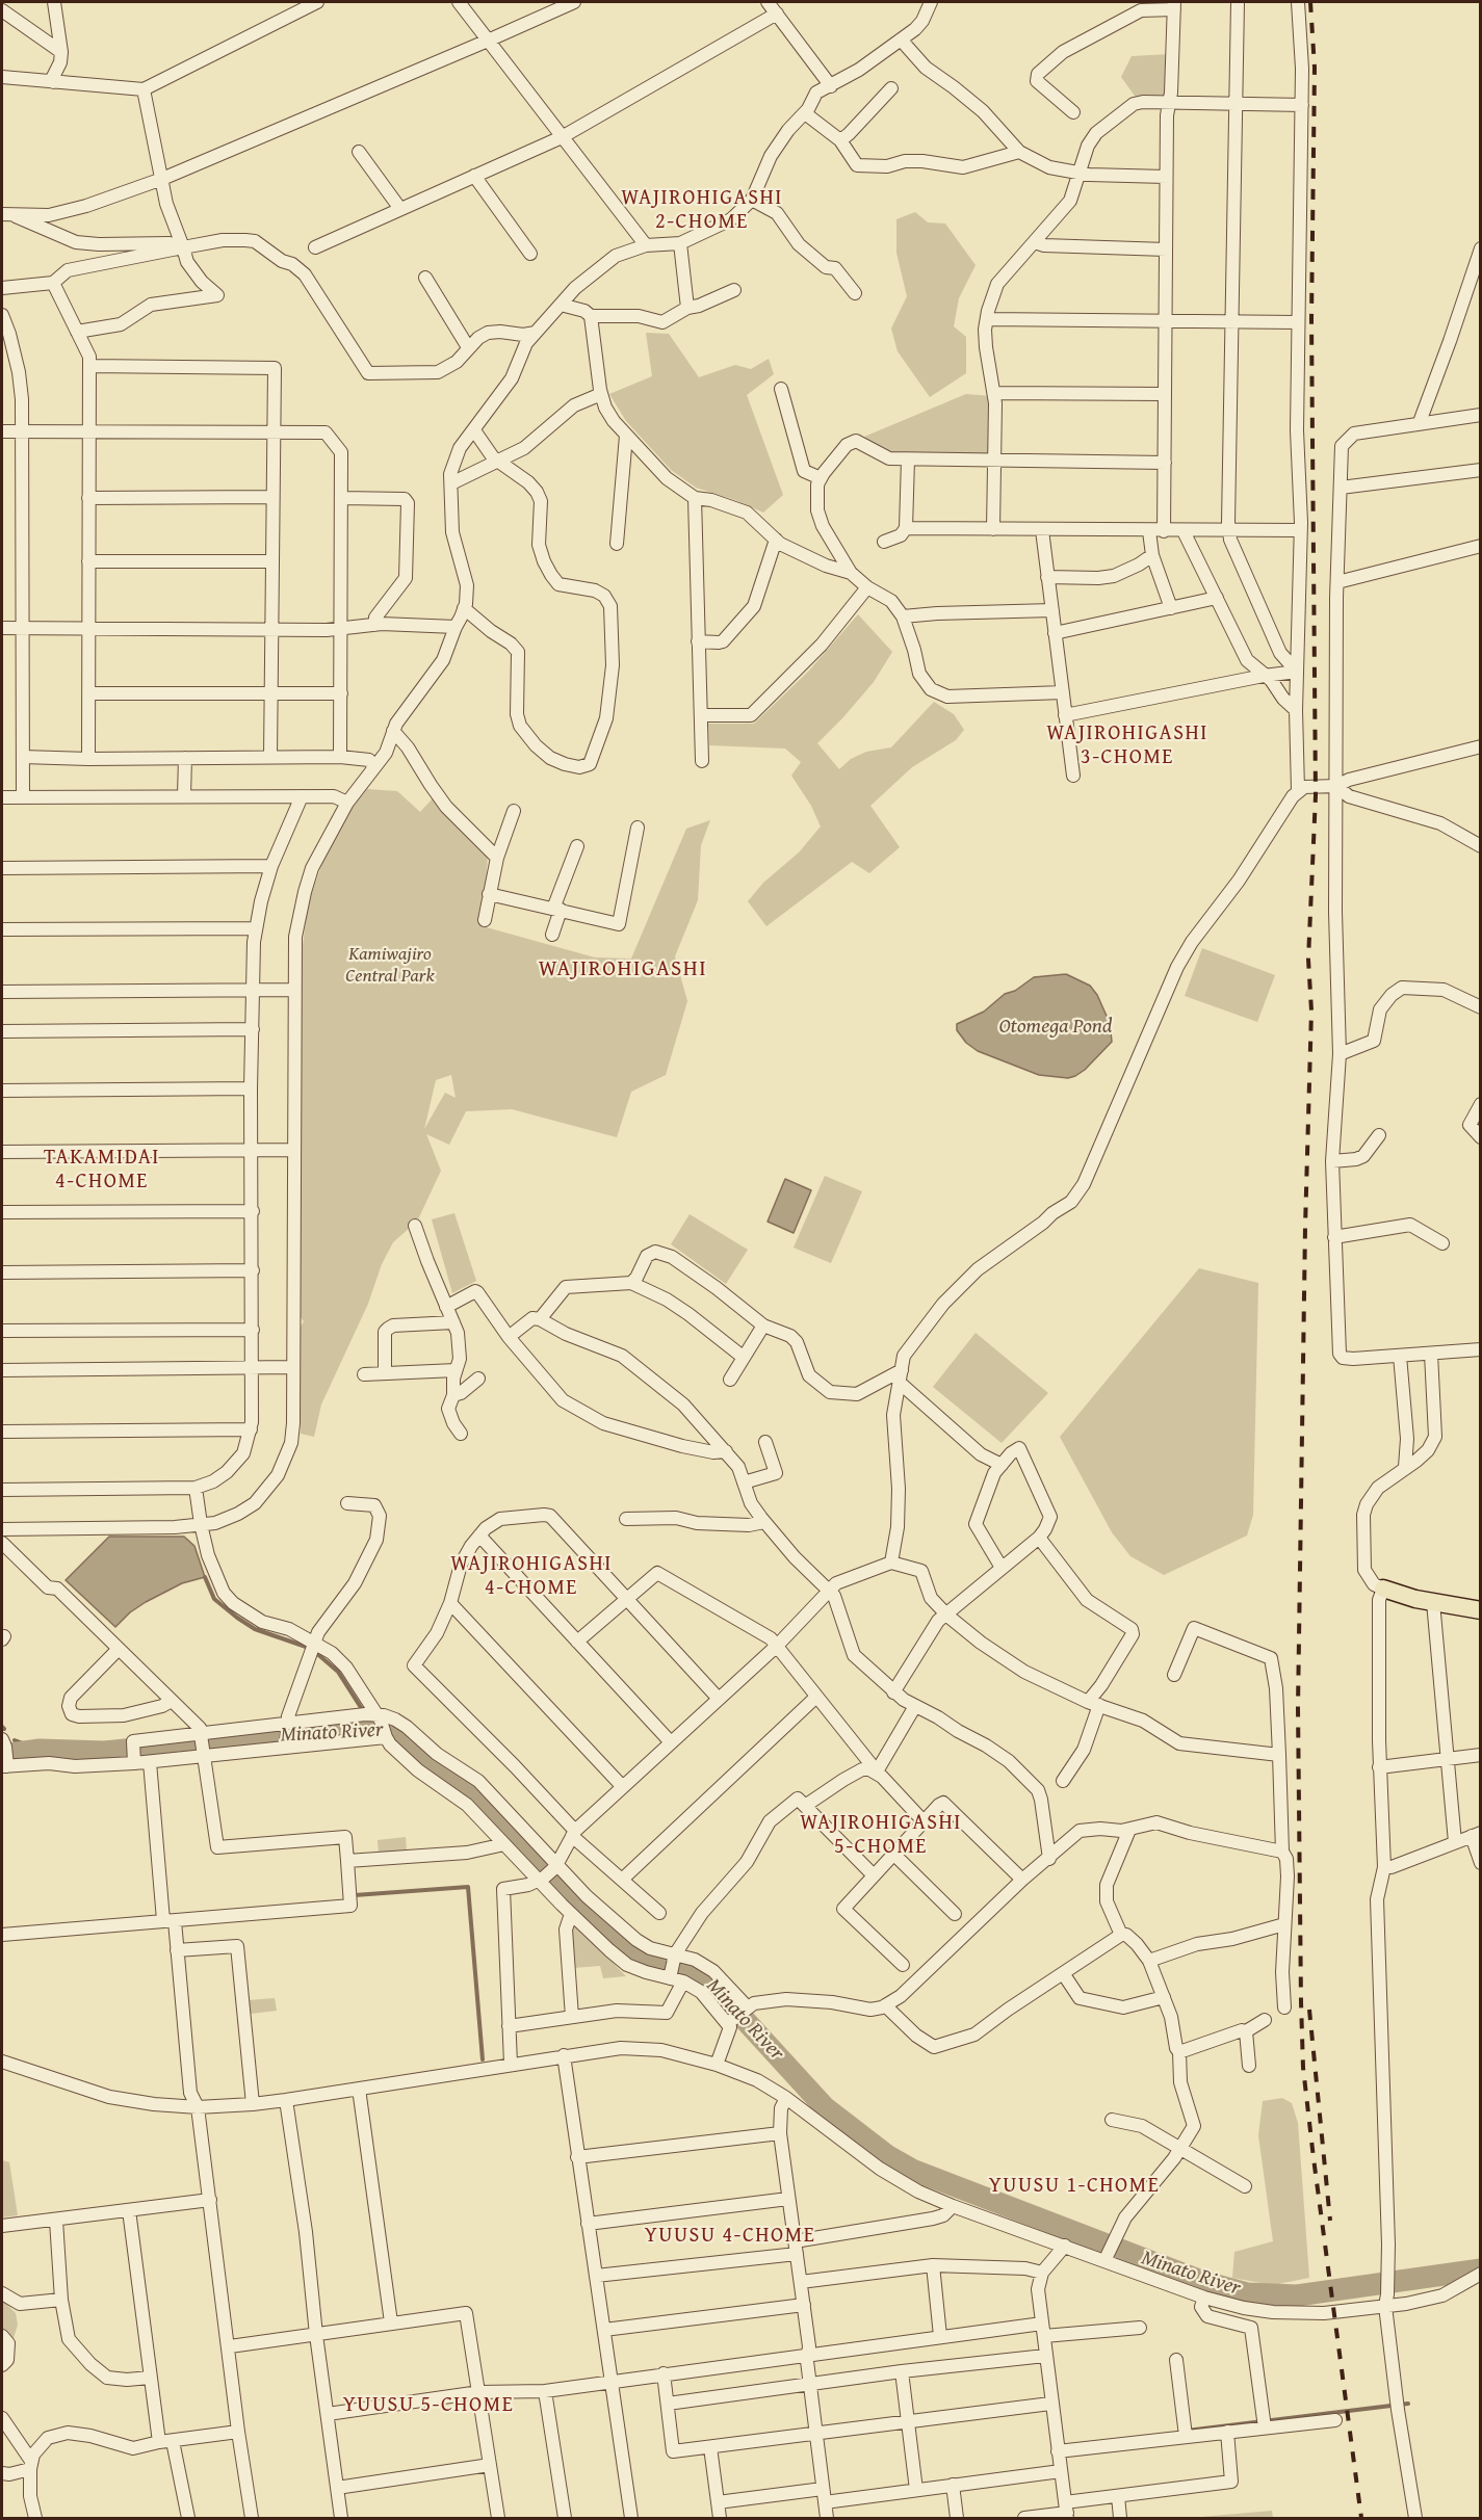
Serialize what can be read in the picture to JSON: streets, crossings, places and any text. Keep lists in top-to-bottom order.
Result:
{
  "districts": [
    "WAJIROHIGASHI 2-CHOME",
    "WAJIROHIGASHI 3-CHOME",
    "WAJIROHIGASHI",
    "TAKAMIDAI 4-CHOME",
    "WAJIROHIGASHI 4-CHOME",
    "WAJIROHIGASHI 5-CHOME",
    "YUUSU 1-CHOME",
    "YUUSU 4-CHOME",
    "YUUSU 5-CHOME"
  ],
  "water": ["Otomega Pond", "Minato River"],
  "parks": ["Kamiwajiro Central Park"]
}
